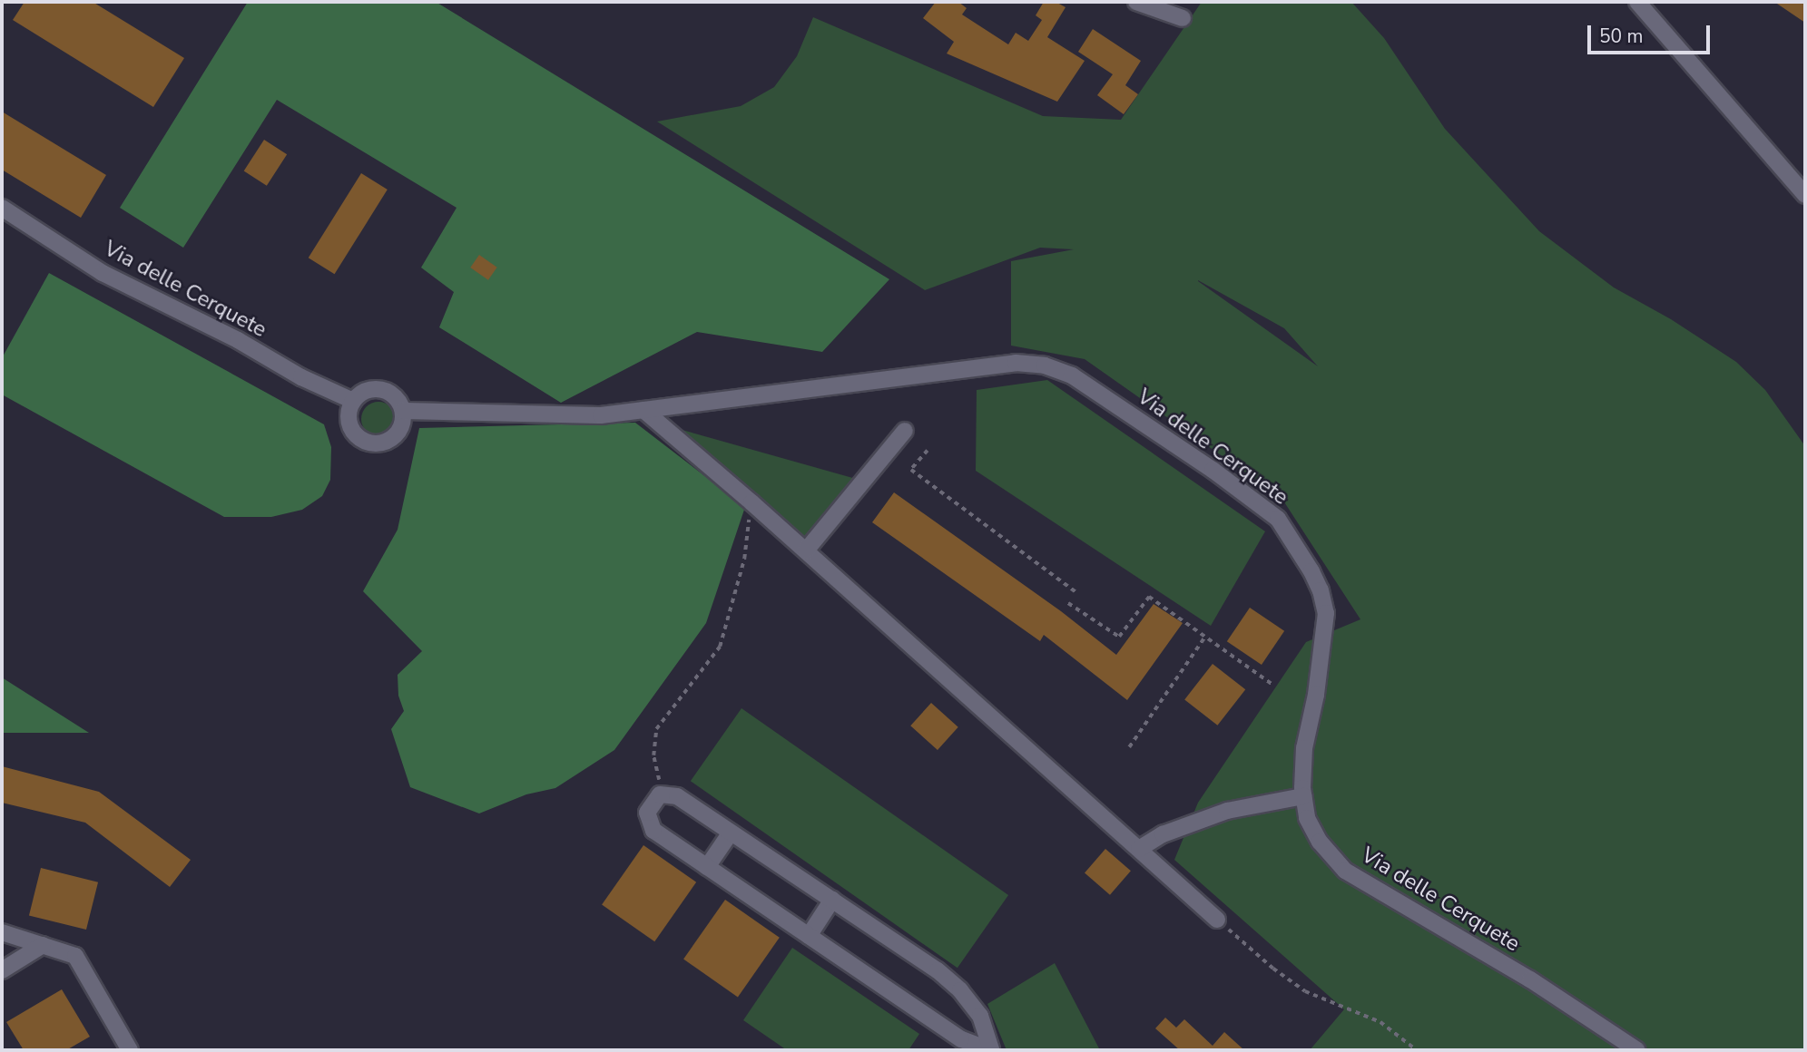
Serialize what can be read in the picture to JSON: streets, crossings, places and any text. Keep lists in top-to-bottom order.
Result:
{
  "streets": {
    "street": ["Via delle Cerquete"]
  },
  "scale_bar": "50 m"
}
